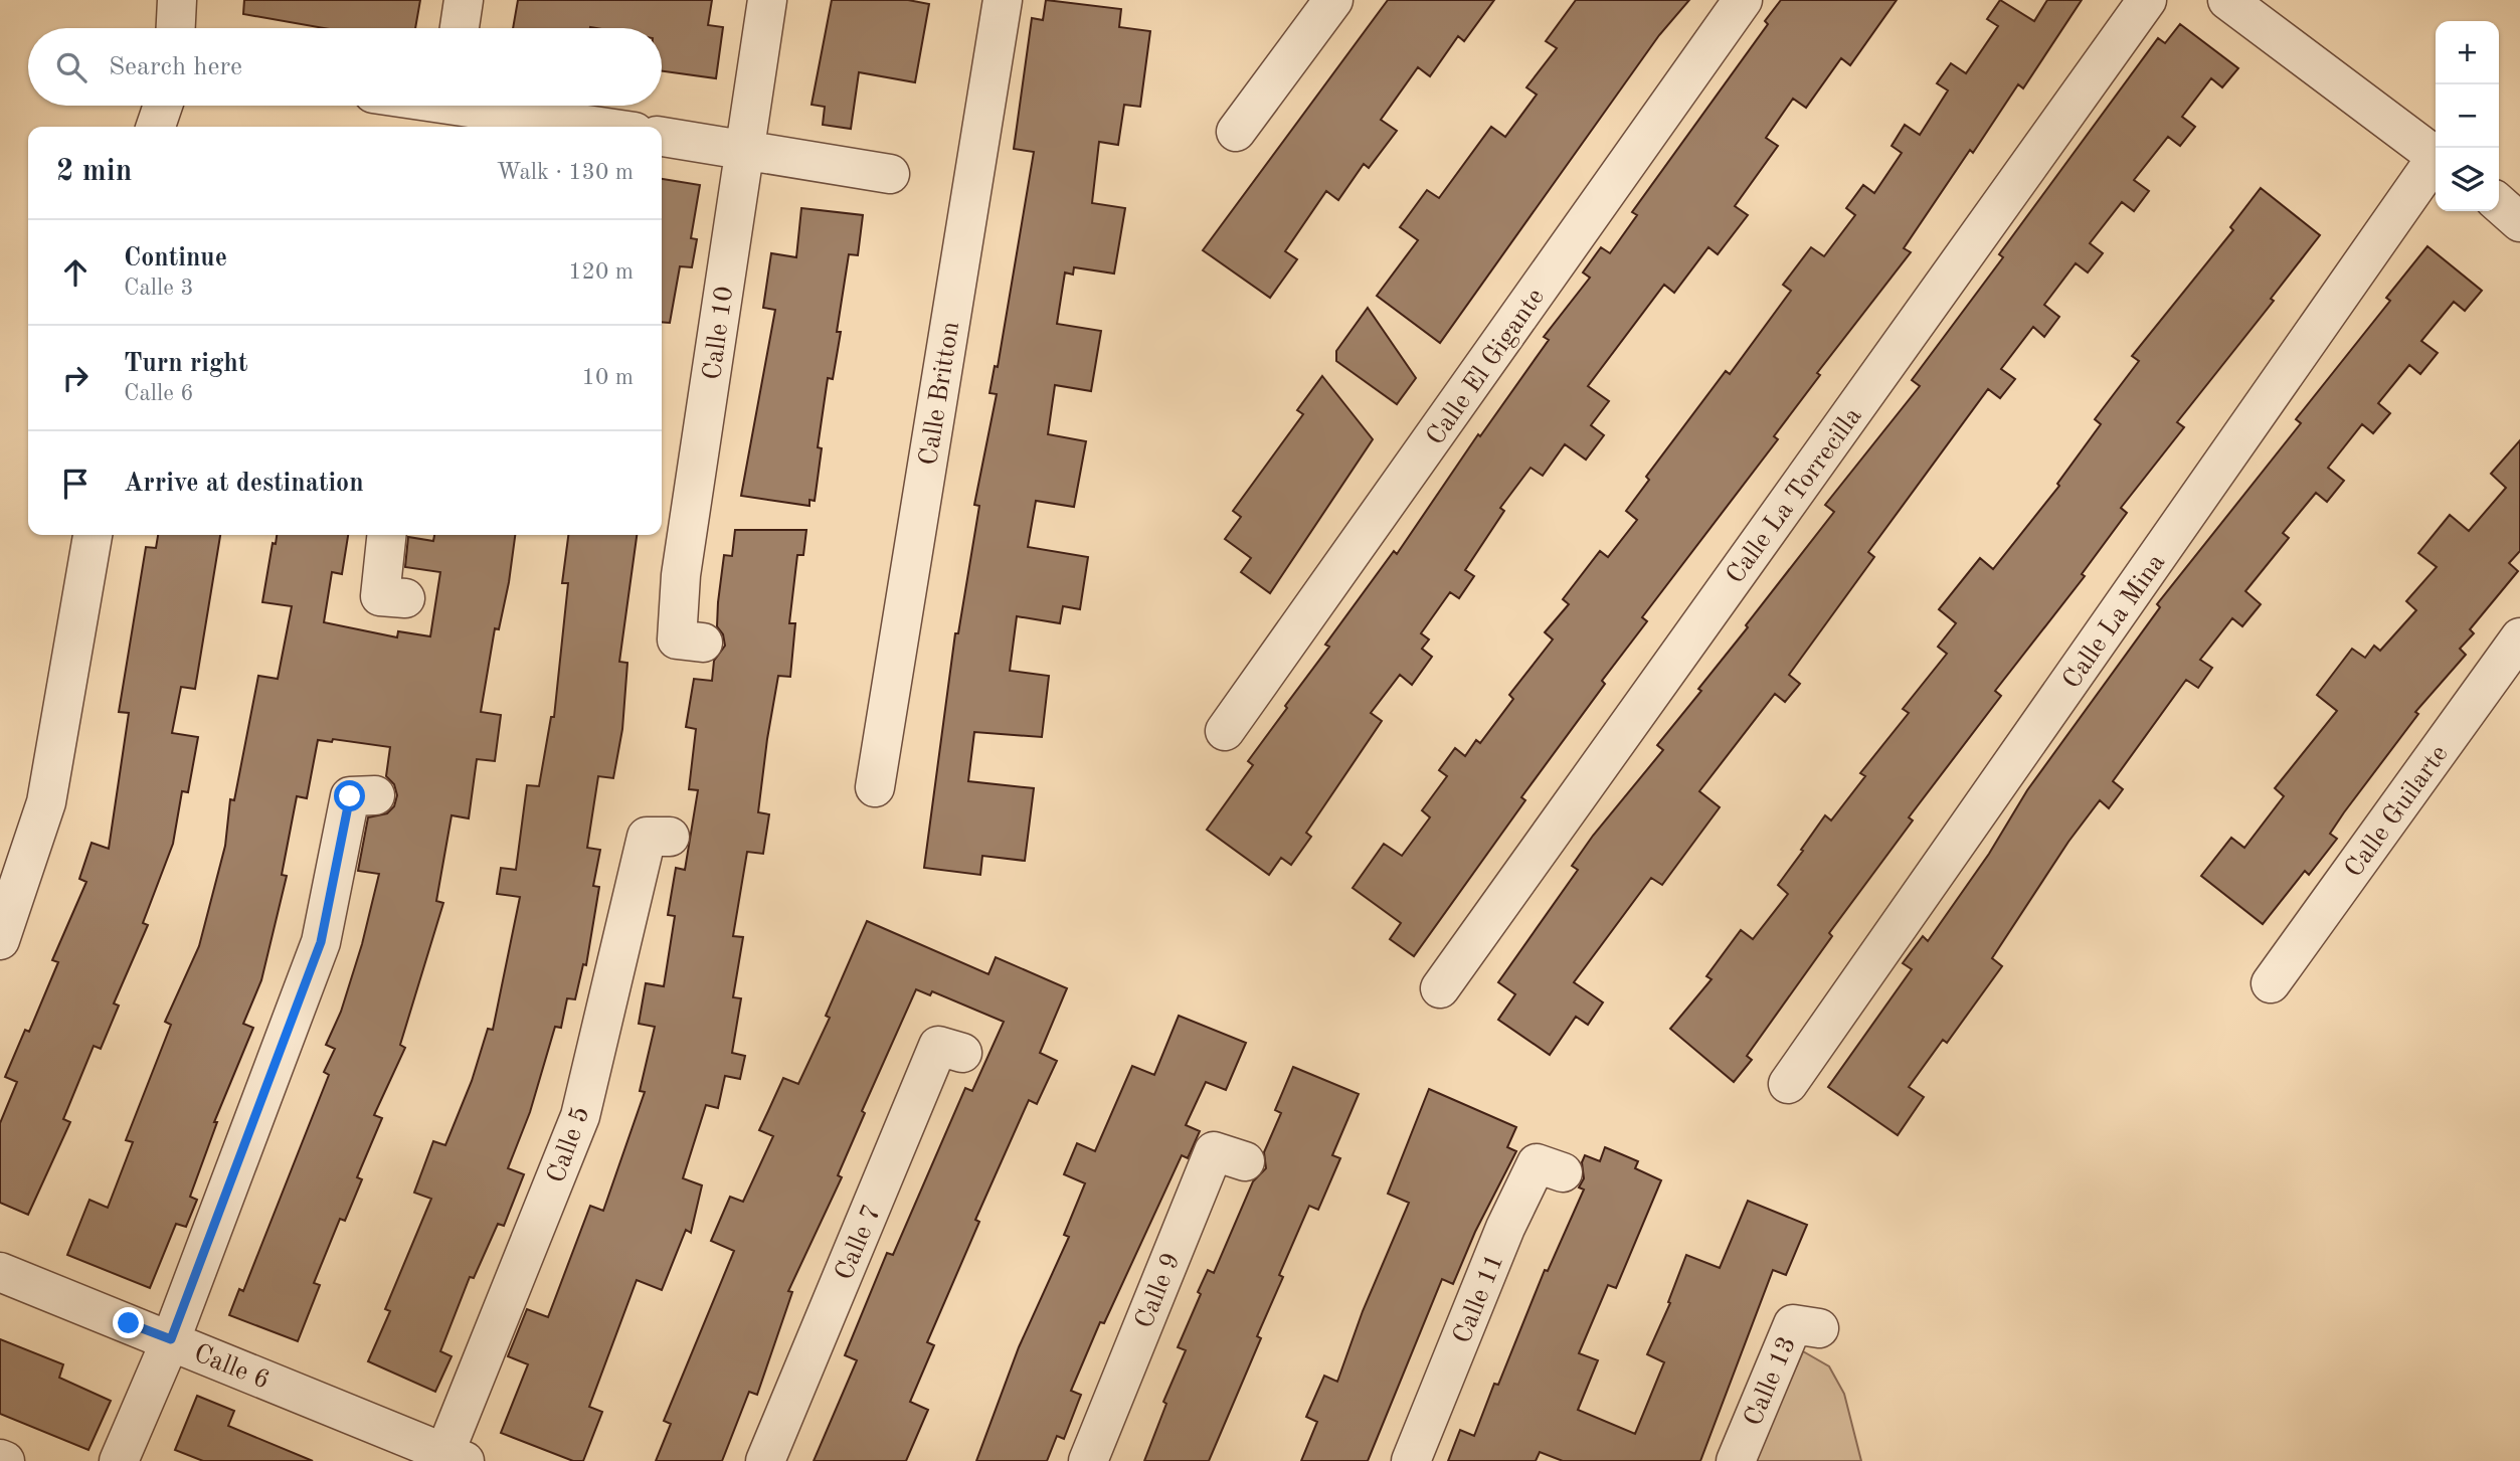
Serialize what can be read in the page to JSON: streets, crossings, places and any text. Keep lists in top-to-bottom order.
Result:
{
  "streets": {
    "street": [
      "Calle 10",
      "Calle El Gigante",
      "Calle Britton",
      "Calle La Torrecilla",
      "Calle La Mina",
      "Calle Guilarte",
      "Calle 5",
      "Calle 7",
      "Calle 9",
      "Calle 11",
      "Calle 6",
      "Calle 13"
    ]
  },
  "crossings": [
    ["Calle 5", "Calle 6"]
  ],
  "page": {
    "map_buttons": ["+", "−"],
    "search": "Search here",
    "heading": ["2 min", "Walk · 130 m"],
    "list": [
      ["Continue", "Calle 3", "120 m"],
      ["Turn right", "Calle 6", "10 m"],
      "Arrive at destination"
    ]
  }
}
